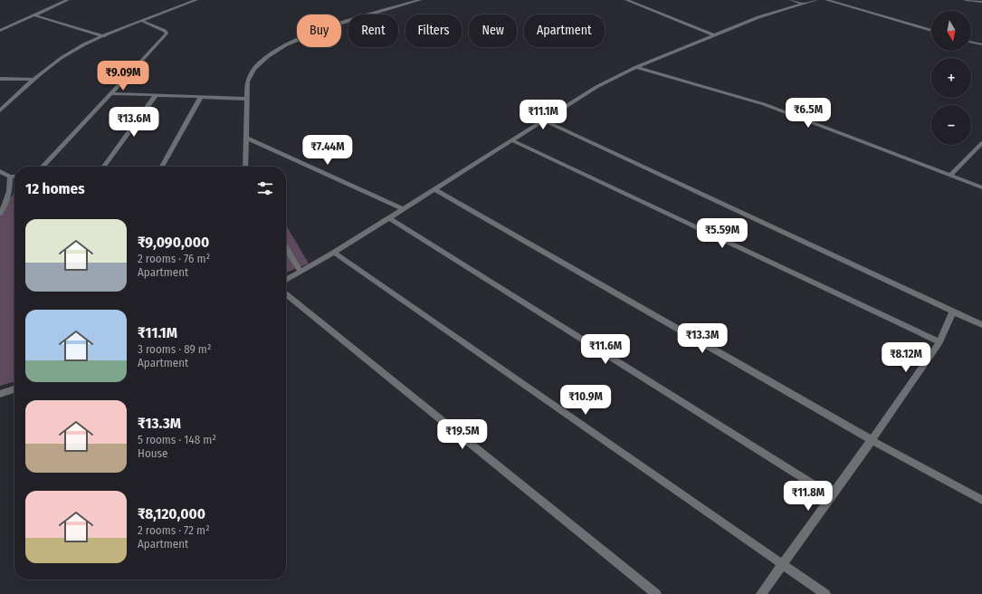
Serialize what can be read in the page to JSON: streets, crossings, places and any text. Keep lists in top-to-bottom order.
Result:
{
  "north": "bottom",
  "page": {
    "map_buttons": ["+", "−"],
    "chip": [
      "Buy",
      "Rent",
      "Filters",
      "New",
      "Apartment"
    ],
    "price": [
      "₹9.09M",
      "₹6.5M",
      "₹11.1M",
      "₹13.6M",
      "₹7.44M",
      "₹5.59M",
      "₹13.3M",
      "₹11.6M",
      "₹8.12M",
      "₹10.9M",
      "₹19.5M",
      "₹11.8M"
    ],
    "heading": "12 homes",
    "list": [
      {
        "name": "₹9,090,000",
        "note": "2 rooms · 76 m² · Apartment"
      },
      {
        "name": "₹11.1M",
        "note": "3 rooms · 89 m² · Apartment"
      },
      {
        "name": "₹13.3M",
        "note": "5 rooms · 148 m² · House"
      },
      {
        "name": "₹8,120,000",
        "note": "2 rooms · 72 m² · Apartment"
      }
    ]
  }
}
